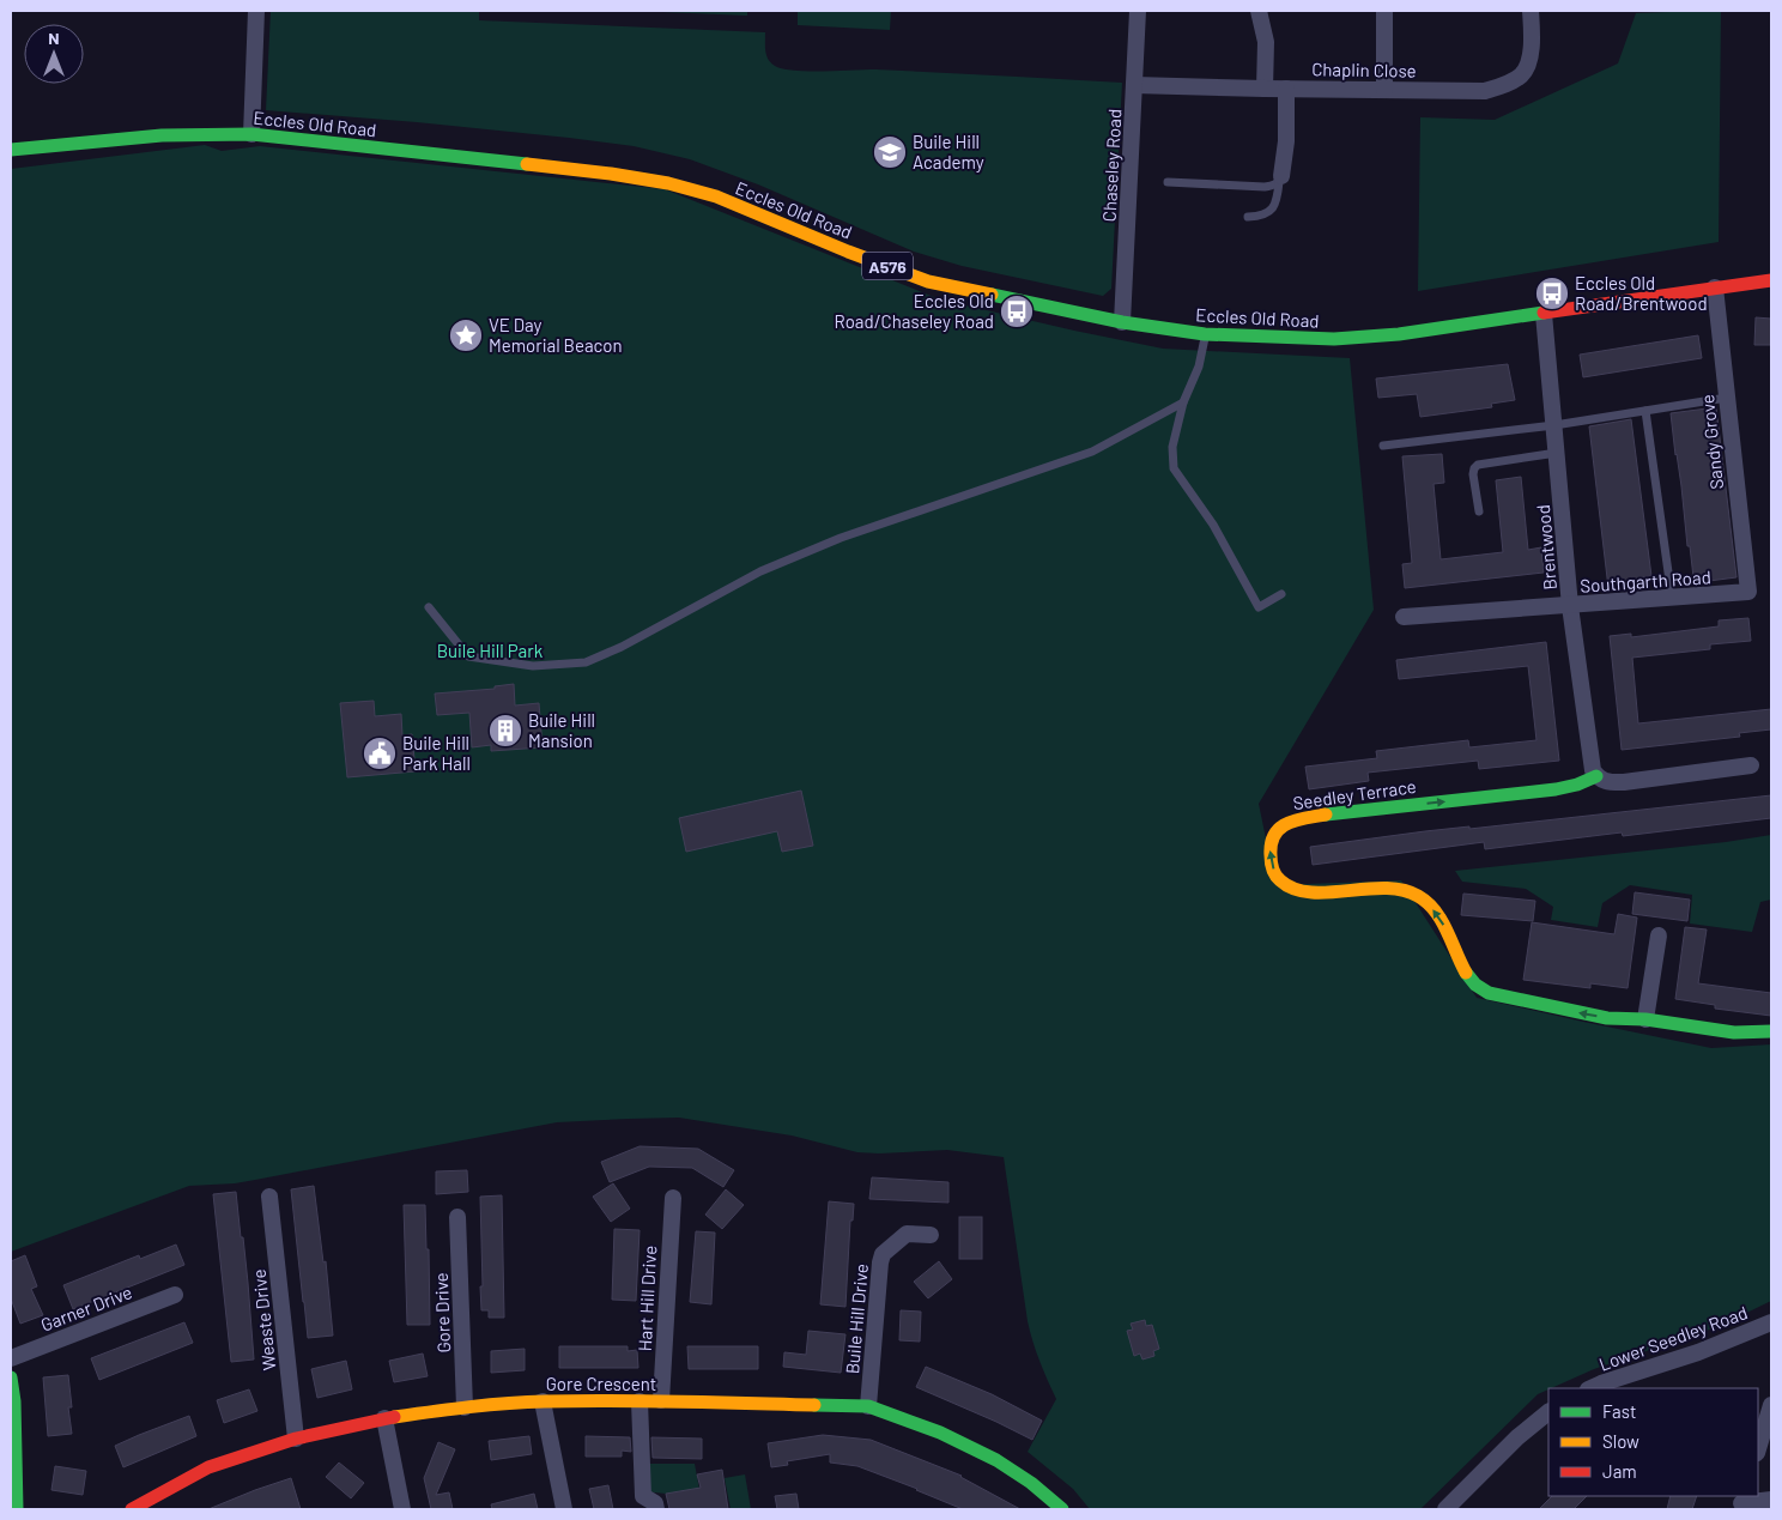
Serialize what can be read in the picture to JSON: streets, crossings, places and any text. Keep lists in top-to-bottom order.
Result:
{
  "streets": {
    "main road": [
      "Eccles Old Road",
      "A576",
      "Seedley Terrace",
      "Gore Crescent"
    ],
    "street": [
      "Chaplin Close",
      "Chaseley Road",
      "Sandy Grove",
      "Brentwood",
      "Southgarth Road",
      "Hart Hill Drive",
      "Garner Drive",
      "Gore Drive",
      "Buile Hill Drive",
      "Weaste Drive",
      "Lower Seedley Road"
    ]
  },
  "crossings": [
    ["Chaplin Close", "Chaseley Road"],
    ["Eccles Old Road", "Chaseley Road"],
    ["Eccles Old Road", "Sandy Grove"],
    ["Eccles Old Road", "Brentwood"],
    ["Sandy Grove", "Southgarth Road"],
    ["Brentwood", "Southgarth Road"],
    ["Brentwood", "Seedley Terrace"],
    ["Hart Hill Drive", "Gore Crescent"],
    ["Gore Drive", "Gore Crescent"],
    ["Buile Hill Drive", "Gore Crescent"],
    ["Weaste Drive", "Gore Crescent"]
  ],
  "parks": ["Buile Hill Park"],
  "places": {
    "school or university": ["Buile Hill Academy"],
    "bus stop": ["Eccles Old Road/Brentwood", "Eccles Old Road/Chaseley Road"],
    "place": ["VE Day Memorial Beacon"],
    "building": ["Buile Hill Mansion"],
    "public building": ["Buile Hill Park Hall"]
  },
  "legend": ["Fast", "Slow", "Jam"],
  "north": "top"
}
